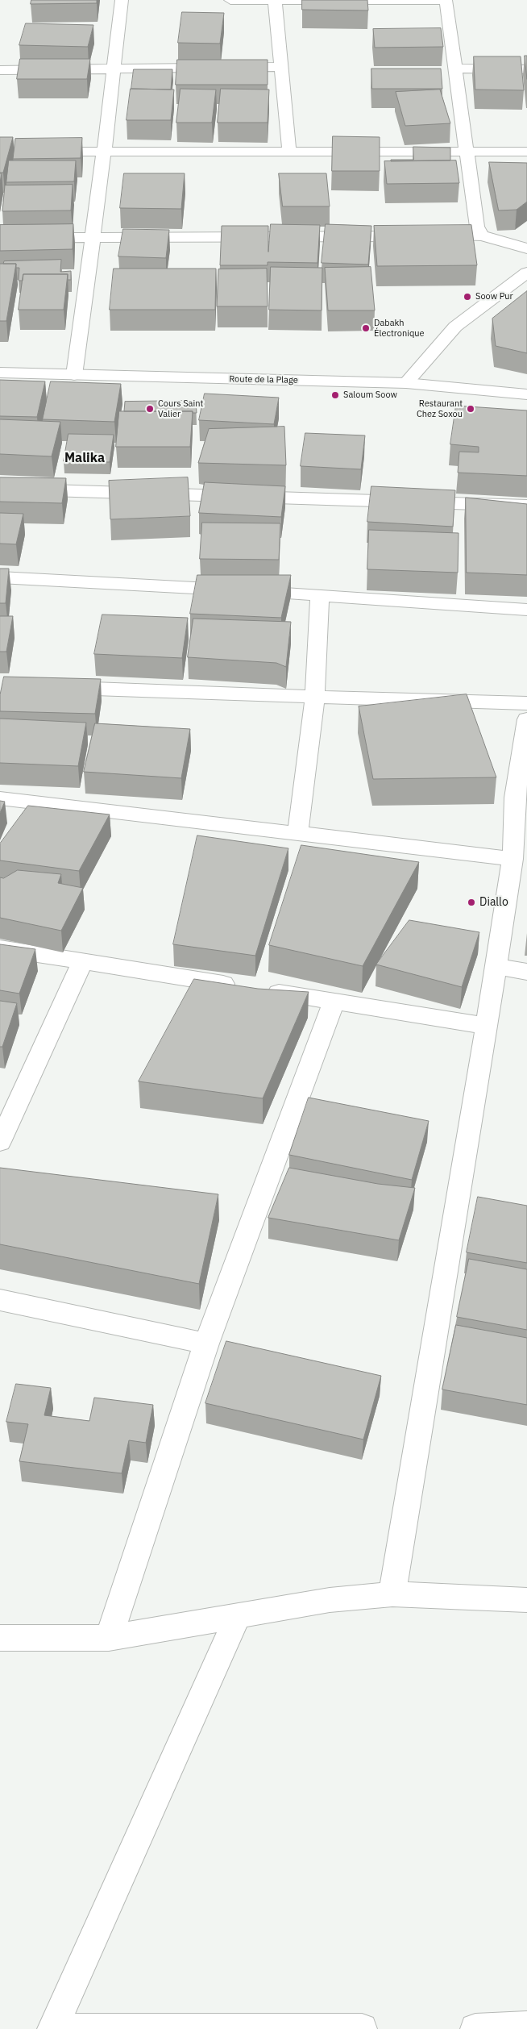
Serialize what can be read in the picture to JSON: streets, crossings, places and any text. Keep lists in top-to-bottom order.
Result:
{
  "streets": {
    "street": ["Route de la Plage"]
  },
  "districts": ["Malika"],
  "places": [
    "Soow Pur",
    "Dabakh Électronique",
    "Saloum Soow",
    "Cours Saint Valier",
    "Restaurant Chez Soxou",
    "Diallo"
  ]
}
